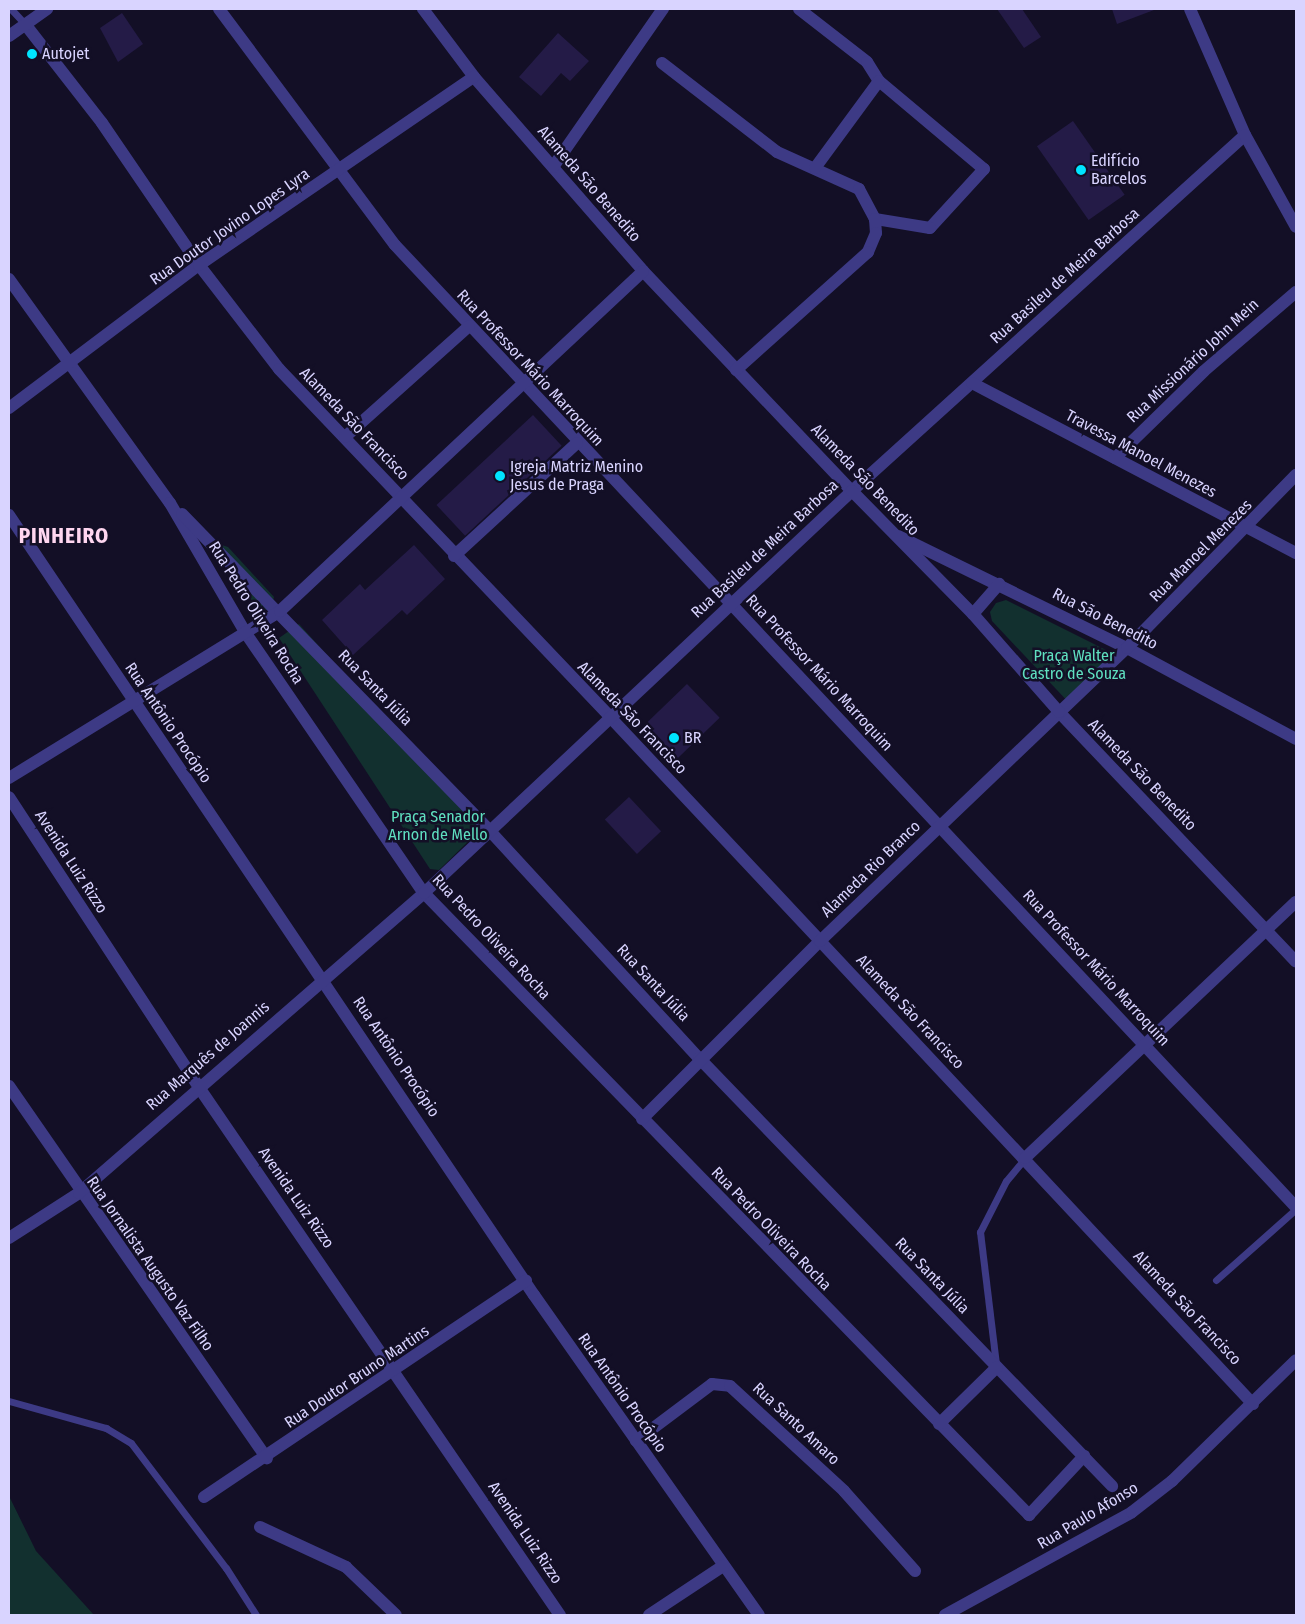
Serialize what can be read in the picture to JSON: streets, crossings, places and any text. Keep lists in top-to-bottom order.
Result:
{
  "streets": {
    "street": [
      "Alameda São Benedito",
      "Rua Doutor Jovino Lopes Lyra",
      "Rua Basileu de Meira Barbosa",
      "Rua Missionário John Mein",
      "Rua Professor Mário Marroquim",
      "Alameda São Francisco",
      "Travessa Manoel Menezes",
      "Rua Manoel Menezes",
      "Rua Pedro Oliveira Rocha",
      "Rua São Benedito",
      "Rua Santa Júlia",
      "Rua Antônio Procópio",
      "Avenida Luiz Rizzo",
      "Alameda Rio Branco",
      "Rua Marquês de Joannis",
      "Rua Jornalista Augusto Vaz Filho",
      "Rua Doutor Bruno Martins",
      "Rua Santo Amaro",
      "Rua Paulo Afonso"
    ]
  },
  "crossings": [
    ["Alameda São Benedito", "Rua Doutor Jovino Lopes Lyra"],
    ["Alameda São Benedito", "Rua Basileu de Meira Barbosa"],
    ["Alameda São Benedito", "Rua São Benedito"],
    ["Alameda São Benedito", "Alameda Rio Branco"],
    ["Rua Doutor Jovino Lopes Lyra", "Rua Professor Mário Marroquim"],
    ["Rua Doutor Jovino Lopes Lyra", "Alameda São Francisco"],
    ["Rua Doutor Jovino Lopes Lyra", "Rua Pedro Oliveira Rocha"],
    ["Rua Basileu de Meira Barbosa", "Rua Professor Mário Marroquim"],
    ["Rua Basileu de Meira Barbosa", "Alameda São Francisco"],
    ["Rua Basileu de Meira Barbosa", "Travessa Manoel Menezes"],
    ["Rua Basileu de Meira Barbosa", "Rua Pedro Oliveira Rocha"],
    ["Rua Basileu de Meira Barbosa", "Rua Santa Júlia"],
    ["Rua Basileu de Meira Barbosa", "Rua Marquês de Joannis"],
    ["Rua Missionário John Mein", "Travessa Manoel Menezes"],
    ["Rua Professor Mário Marroquim", "Alameda Rio Branco"],
    ["Alameda São Francisco", "Alameda Rio Branco"],
    ["Alameda São Francisco", "Rua Paulo Afonso"],
    ["Travessa Manoel Menezes", "Rua Manoel Menezes"],
    ["Rua Manoel Menezes", "Rua São Benedito"],
    ["Rua Manoel Menezes", "Alameda Rio Branco"],
    ["Rua Pedro Oliveira Rocha", "Rua Santa Júlia"],
    ["Rua Pedro Oliveira Rocha", "Alameda Rio Branco"],
    ["Rua Pedro Oliveira Rocha", "Rua Marquês de Joannis"],
    ["Rua São Benedito", "Alameda Rio Branco"],
    ["Rua Santa Júlia", "Alameda Rio Branco"],
    ["Rua Antônio Procópio", "Rua Marquês de Joannis"],
    ["Rua Antônio Procópio", "Rua Doutor Bruno Martins"],
    ["Rua Antônio Procópio", "Rua Santo Amaro"],
    ["Avenida Luiz Rizzo", "Rua Marquês de Joannis"],
    ["Avenida Luiz Rizzo", "Rua Doutor Bruno Martins"],
    ["Rua Marquês de Joannis", "Rua Jornalista Augusto Vaz Filho"],
    ["Rua Jornalista Augusto Vaz Filho", "Rua Doutor Bruno Martins"]
  ],
  "districts": ["PINHEIRO"],
  "parks": ["Praça Walter Castro de Souza", "Praça Senador Arnon de Mello"],
  "places": [
    "Autojet",
    "Edifício Barcelos",
    "Igreja Matriz Menino Jesus de Praga",
    "BR"
  ]
}
